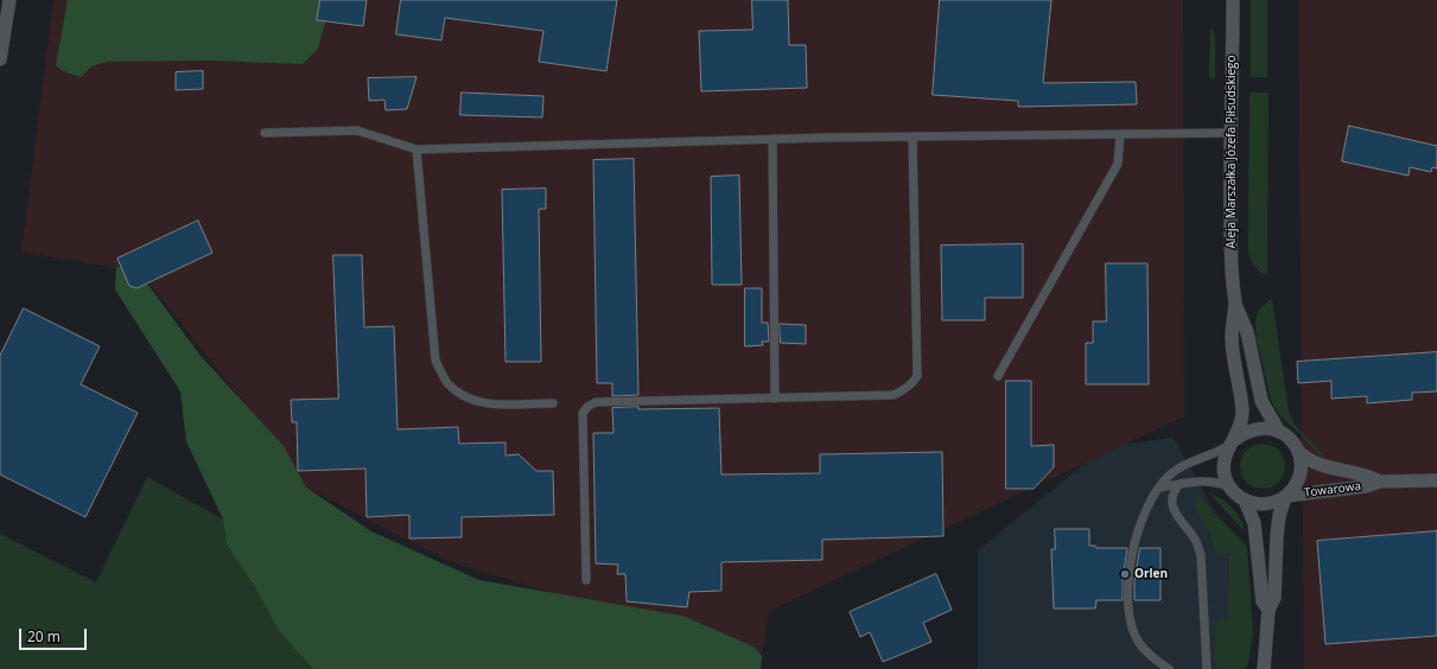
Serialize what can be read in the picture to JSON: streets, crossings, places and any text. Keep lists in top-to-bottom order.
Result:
{
  "streets": {
    "street": ["Aleja Marszałka Józefa Piłsudskiego", "Towarowa"]
  },
  "crossings": [
    ["Aleja Marszałka Józefa Piłsudskiego", "Towarowa"]
  ],
  "places": ["Orlen"],
  "scale_bar": "20 m"
}
